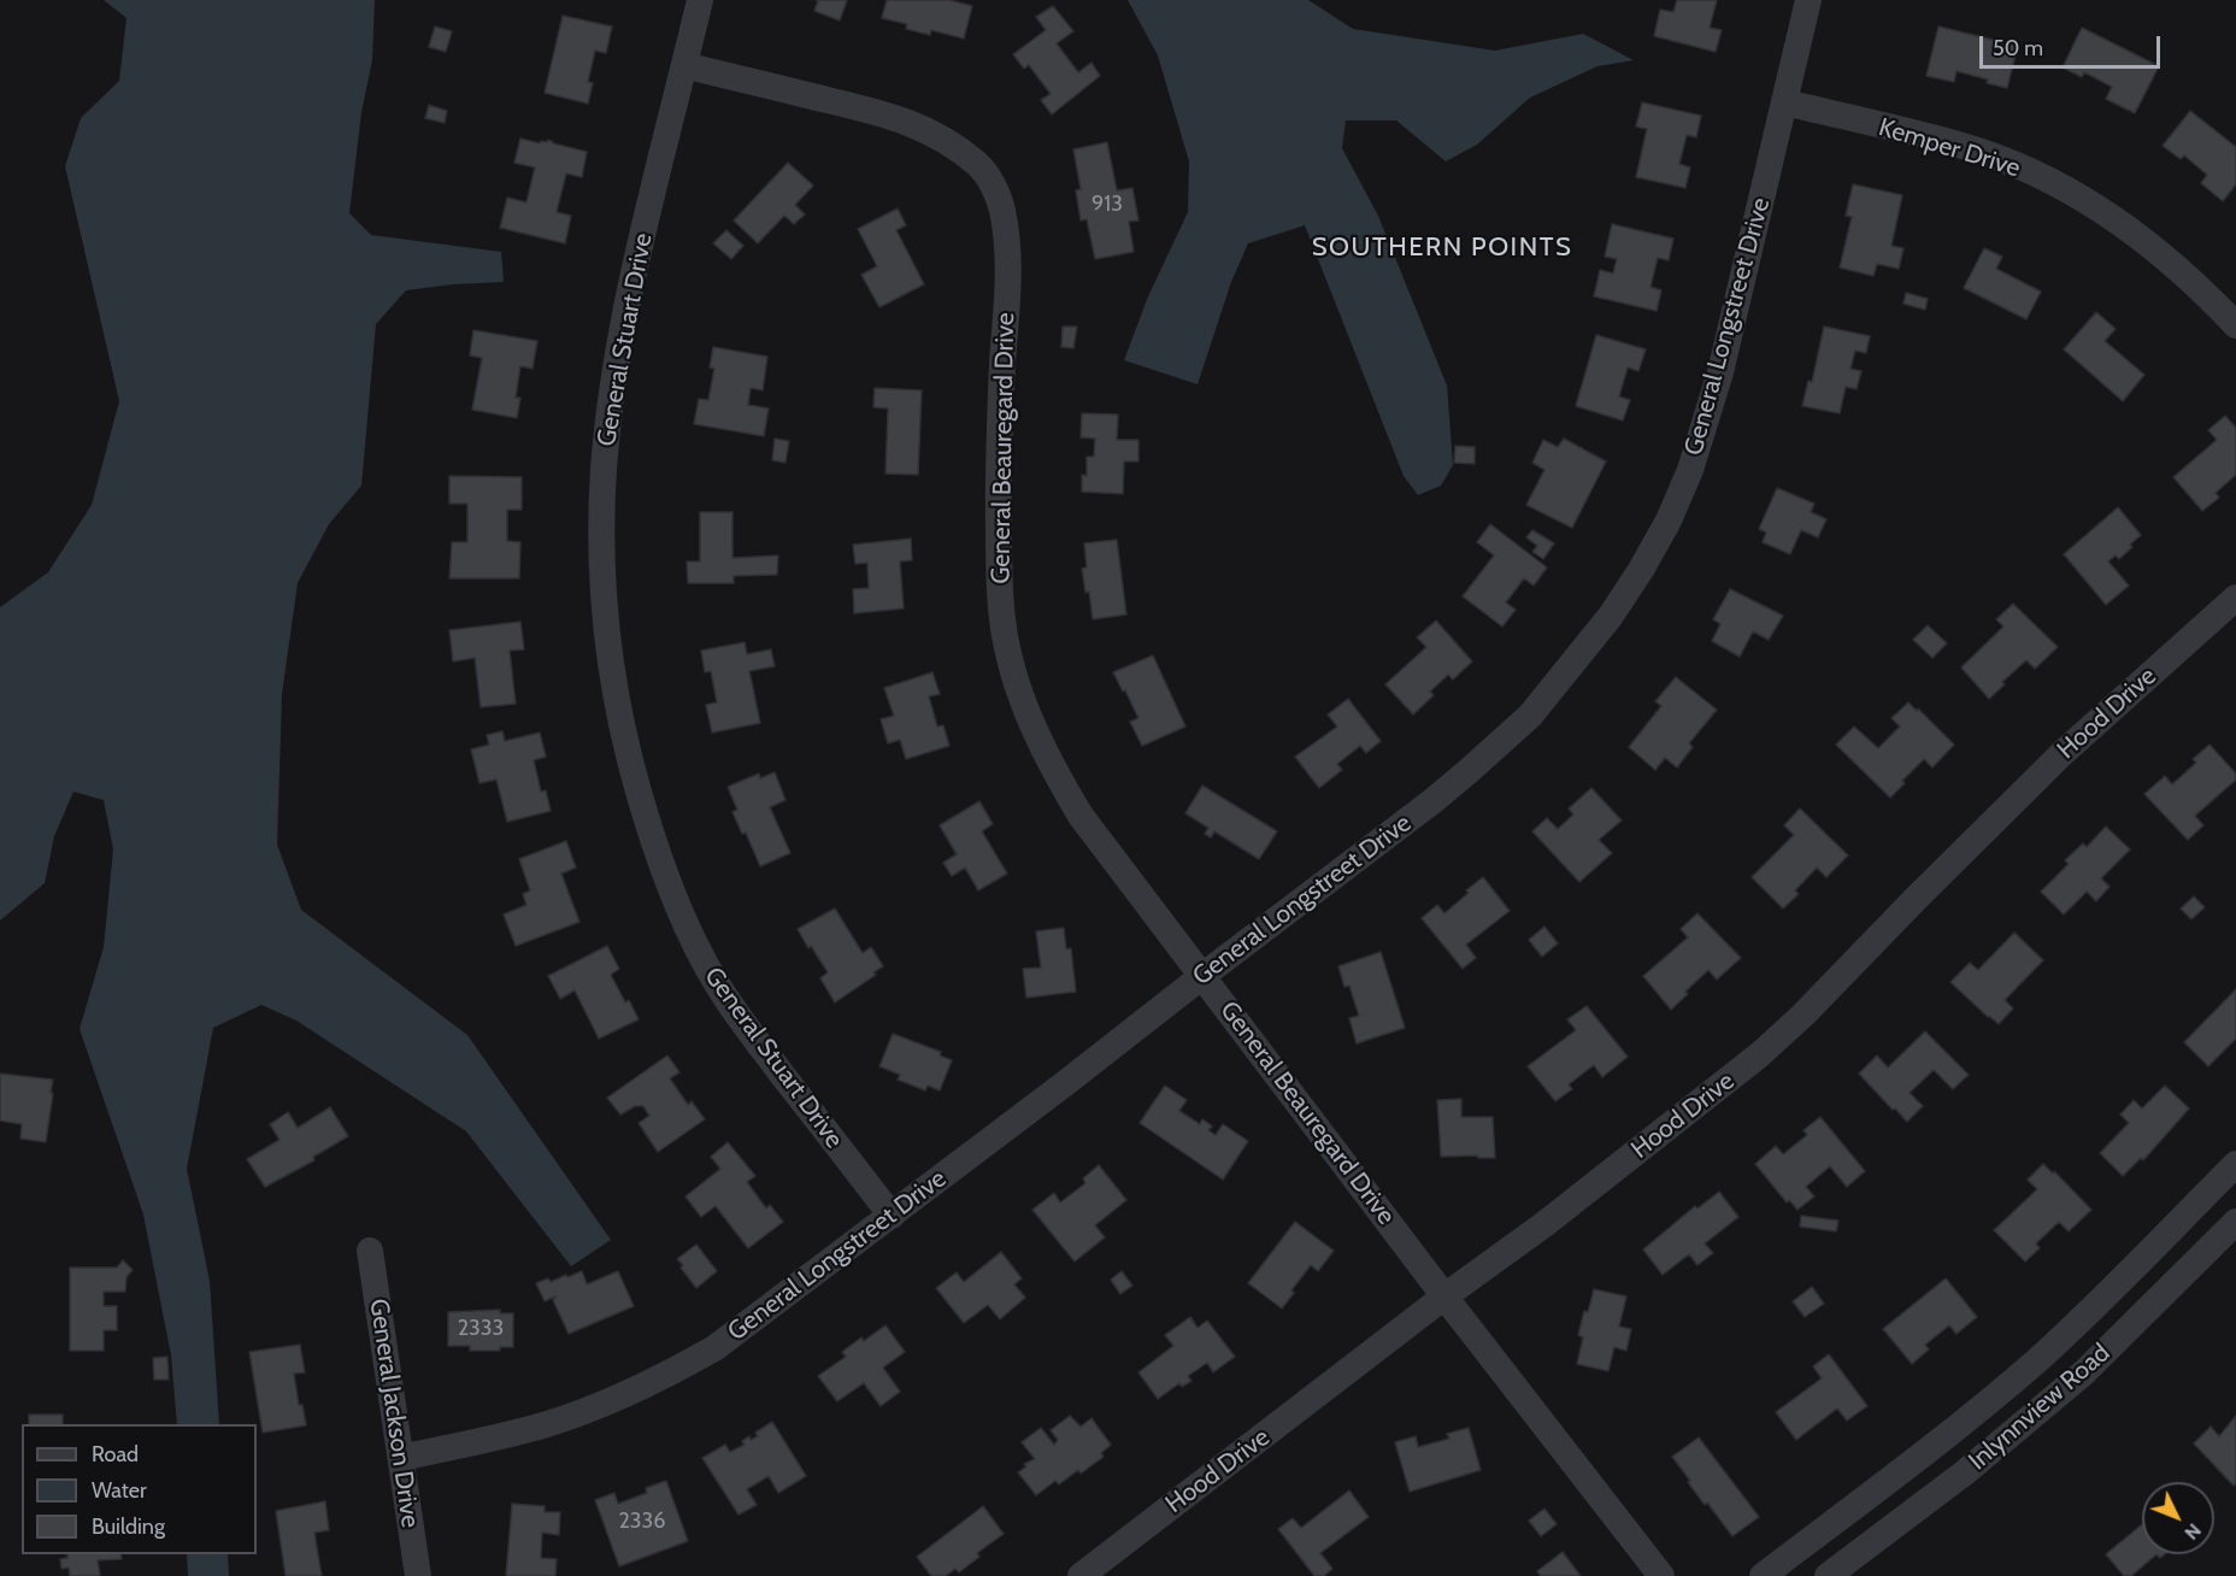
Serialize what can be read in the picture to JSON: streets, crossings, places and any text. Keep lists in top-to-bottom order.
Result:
{
  "streets": {
    "street": [
      "Kemper Drive",
      "General Longstreet Drive",
      "General Stuart Drive",
      "General Beauregard Drive",
      "Hood Drive",
      "Inlynnview Road",
      "General Jackson Drive"
    ]
  },
  "crossings": [
    ["Kemper Drive", "General Longstreet Drive"],
    ["General Longstreet Drive", "General Stuart Drive"],
    ["General Longstreet Drive", "General Beauregard Drive"],
    ["General Longstreet Drive", "General Jackson Drive"],
    ["General Stuart Drive", "General Beauregard Drive"],
    ["General Beauregard Drive", "Hood Drive"]
  ],
  "districts": ["SOUTHERN POINTS"],
  "house_numbers": ["913", "2333", "2336"],
  "legend": ["Road", "Water", "Building"],
  "scale_bar": "50 m",
  "north": "bottom right"
}
